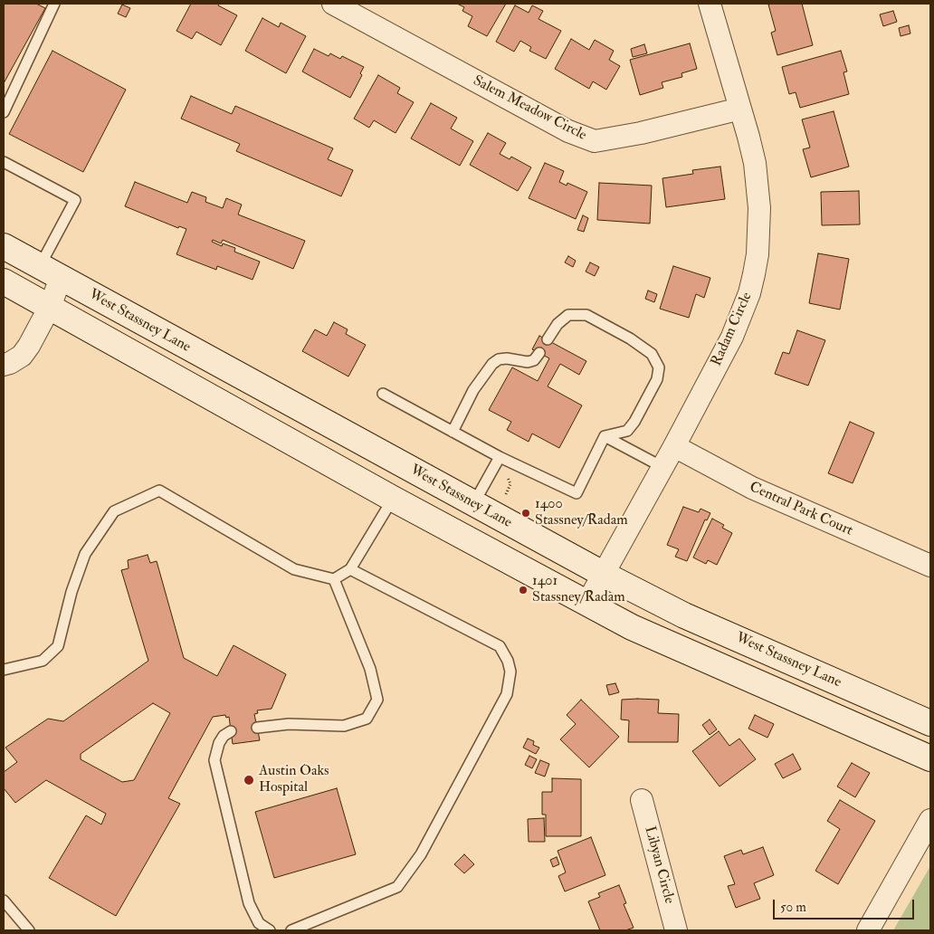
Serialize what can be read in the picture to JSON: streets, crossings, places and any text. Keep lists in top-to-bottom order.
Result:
{
  "streets": {
    "main road": ["West Stassney Lane"],
    "street": [
      "Salem Meadow Circle",
      "Radam Circle",
      "Central Park Court",
      "Libyan Circle"
    ]
  },
  "crossings": [
    ["Salem Meadow Circle", "Radam Circle"],
    ["West Stassney Lane", "Radam Circle"],
    ["Radam Circle", "Central Park Court"]
  ],
  "places": ["1400 Stassney/Radam", "1401 Stassney/Radam", "Austin Oaks Hospital"],
  "scale_bar": "50 m"
}
